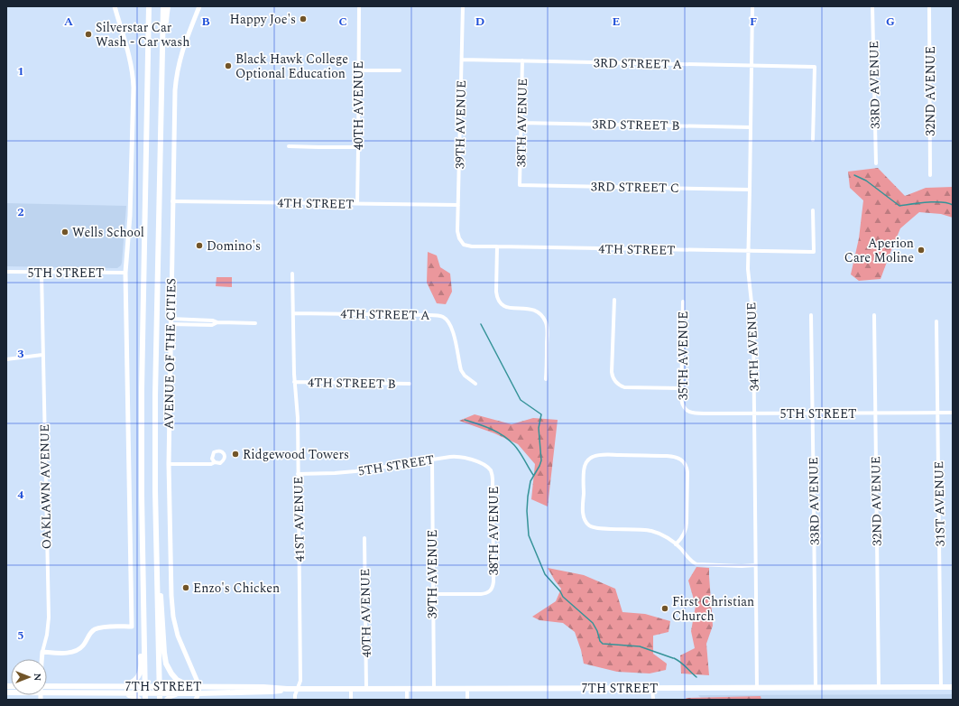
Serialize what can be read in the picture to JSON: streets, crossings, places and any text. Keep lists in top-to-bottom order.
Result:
{
  "streets": {
    "main road": ["AVENUE OF THE CITIES", "7TH STREET"],
    "street": [
      "3RD STREET A",
      "33RD AVENUE",
      "32ND AVENUE",
      "40TH AVENUE",
      "38TH AVENUE",
      "39TH AVENUE",
      "3RD STREET B",
      "3RD STREET C",
      "4TH STREET",
      "5TH STREET",
      "4TH STREET A",
      "34TH AVENUE",
      "35TH AVENUE",
      "4TH STREET B",
      "OAKLAWN AVENUE",
      "31ST AVENUE",
      "41ST AVENUE"
    ]
  },
  "crossings": [
    ["3RD STREET A", "38TH AVENUE"],
    ["3RD STREET A", "39TH AVENUE"],
    ["3RD STREET A", "34TH AVENUE"],
    ["33RD AVENUE", "5TH STREET"],
    ["33RD AVENUE", "7TH STREET"],
    ["32ND AVENUE", "5TH STREET"],
    ["32ND AVENUE", "7TH STREET"],
    ["40TH AVENUE", "4TH STREET"],
    ["40TH AVENUE", "7TH STREET"],
    ["38TH AVENUE", "39TH AVENUE"],
    ["38TH AVENUE", "3RD STREET B"],
    ["38TH AVENUE", "3RD STREET C"],
    ["38TH AVENUE", "5TH STREET"],
    ["39TH AVENUE", "4TH STREET"],
    ["39TH AVENUE", "5TH STREET"],
    ["39TH AVENUE", "7TH STREET"],
    ["3RD STREET B", "34TH AVENUE"],
    ["3RD STREET C", "34TH AVENUE"],
    ["4TH STREET", "34TH AVENUE"],
    ["4TH STREET", "AVENUE OF THE CITIES"],
    ["5TH STREET", "34TH AVENUE"],
    ["5TH STREET", "35TH AVENUE"],
    ["5TH STREET", "OAKLAWN AVENUE"],
    ["5TH STREET", "31ST AVENUE"],
    ["5TH STREET", "41ST AVENUE"],
    ["4TH STREET A", "41ST AVENUE"],
    ["34TH AVENUE", "7TH STREET"],
    ["AVENUE OF THE CITIES", "7TH STREET"],
    ["4TH STREET B", "41ST AVENUE"],
    ["31ST AVENUE", "7TH STREET"],
    ["41ST AVENUE", "7TH STREET"]
  ],
  "places": [
    "Happy Joe's",
    "Silverstar Car Wash - Car wash",
    "Black Hawk College Optional Education",
    "Wells School",
    "Domino's",
    "Aperion Care Moline",
    "Ridgewood Towers",
    "Enzo's Chicken",
    "First Christian Church"
  ],
  "north": "right",
  "grid": {
    "columns": [
      "A",
      "B",
      "C",
      "D",
      "E",
      "F",
      "G"
    ],
    "rows": [
      "1",
      "2",
      "3",
      "4",
      "5"
    ]
  }
}
